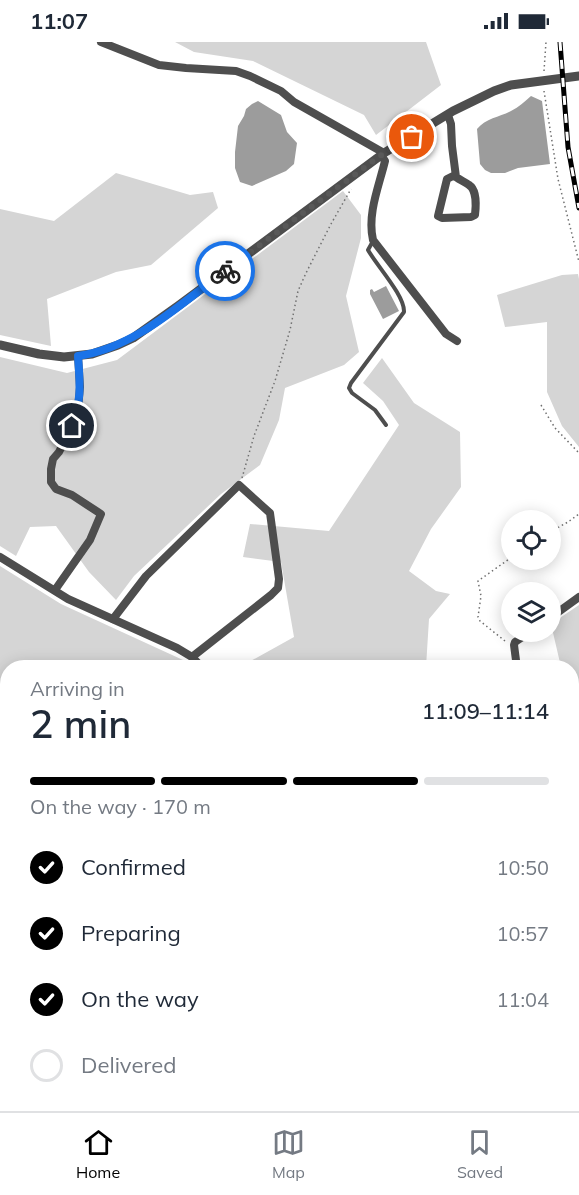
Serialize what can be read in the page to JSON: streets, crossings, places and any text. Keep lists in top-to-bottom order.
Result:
{
  "page": {
    "status": "11:07",
    "heading": ["2 min", "Arriving in", "11:09–11:14"],
    "bar": "On the way · 170 m",
    "list": [
      ["Confirmed", "10:50"],
      ["Preparing", "10:57"],
      ["On the way", "11:04"],
      "Delivered"
    ],
    "tabs": ["Home", "Map", "Saved"]
  }
}
